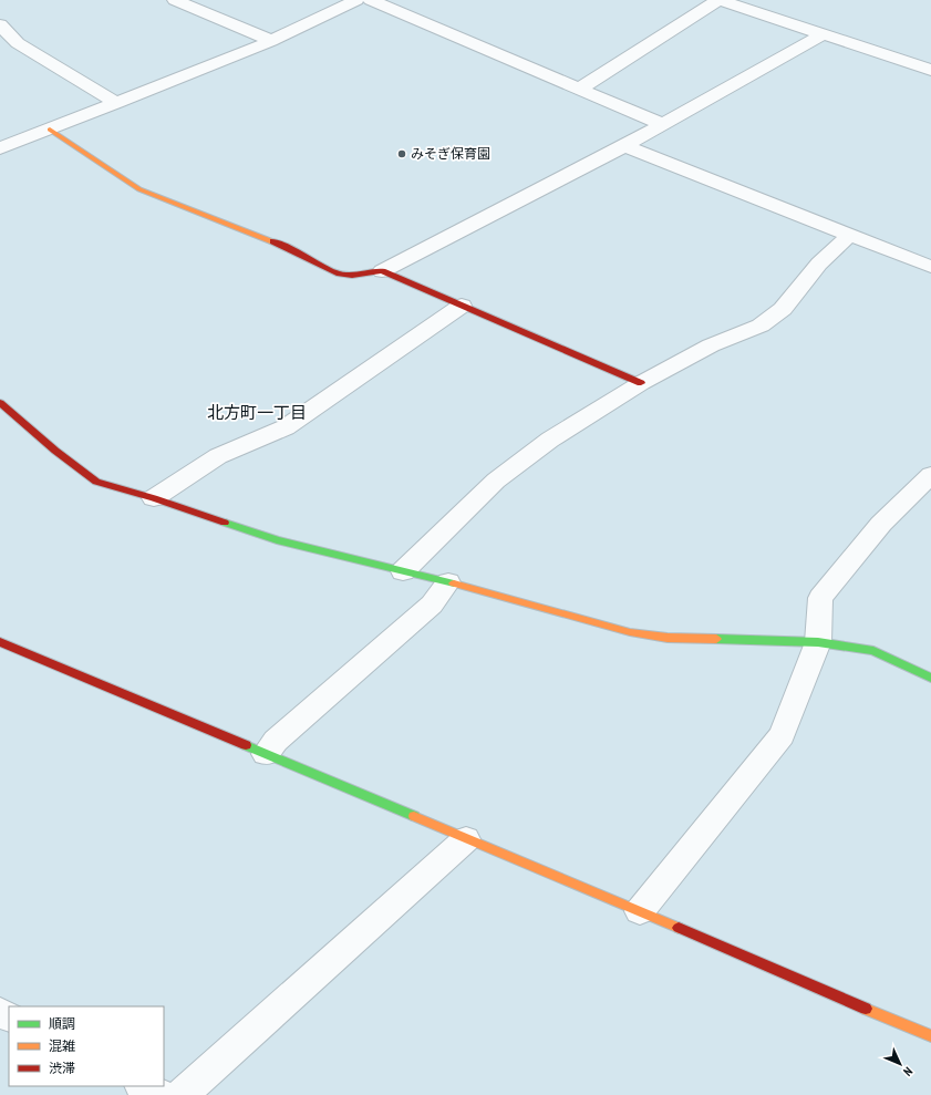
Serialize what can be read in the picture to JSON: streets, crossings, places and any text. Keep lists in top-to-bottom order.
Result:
{
  "districts": ["北方町一丁目"],
  "places": ["みそぎ保育園"],
  "legend": ["順調", "混雑", "渋滞"],
  "north": "bottom right"
}
